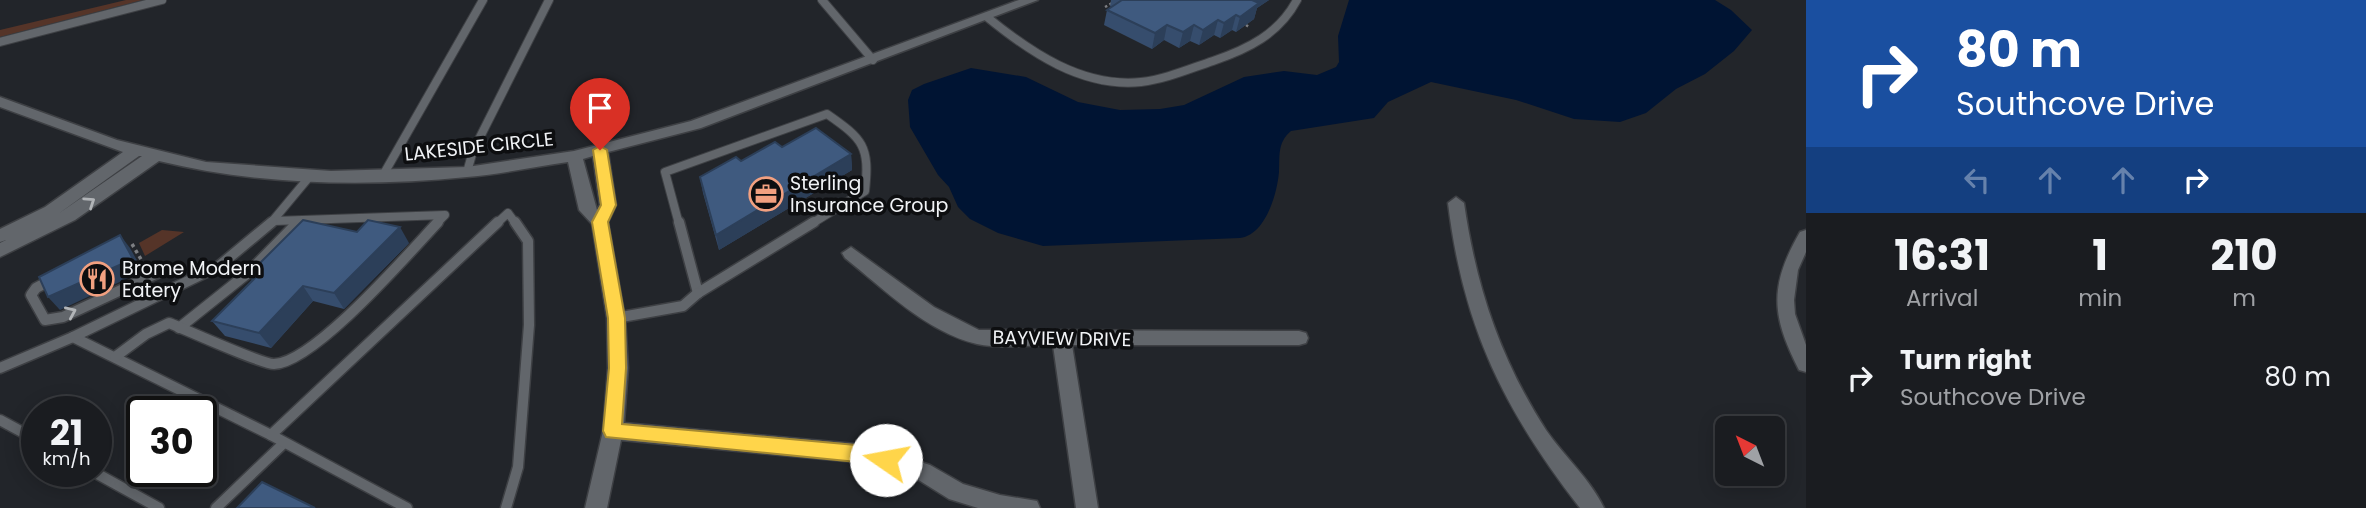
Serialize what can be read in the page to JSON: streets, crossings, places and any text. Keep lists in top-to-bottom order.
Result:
{
  "streets": {
    "street": ["LAKESIDE CIRCLE", "BAYVIEW DRIVE"]
  },
  "places": {
    "office": ["Sterling Insurance Group"],
    "restaurant": ["Brome Modern Eatery"]
  },
  "north": "top left",
  "page": {
    "turn": ["80 m", "Southcove Drive"],
    "eta": [
      "16:31",
      "Arrival",
      "1",
      "min",
      "210",
      "m"
    ],
    "list": [
      {
        "name": "Turn right",
        "note": "Southcove Drive",
        "value": "80 m"
      }
    ],
    "speed": "21 km/h",
    "limit": "30"
  }
}
